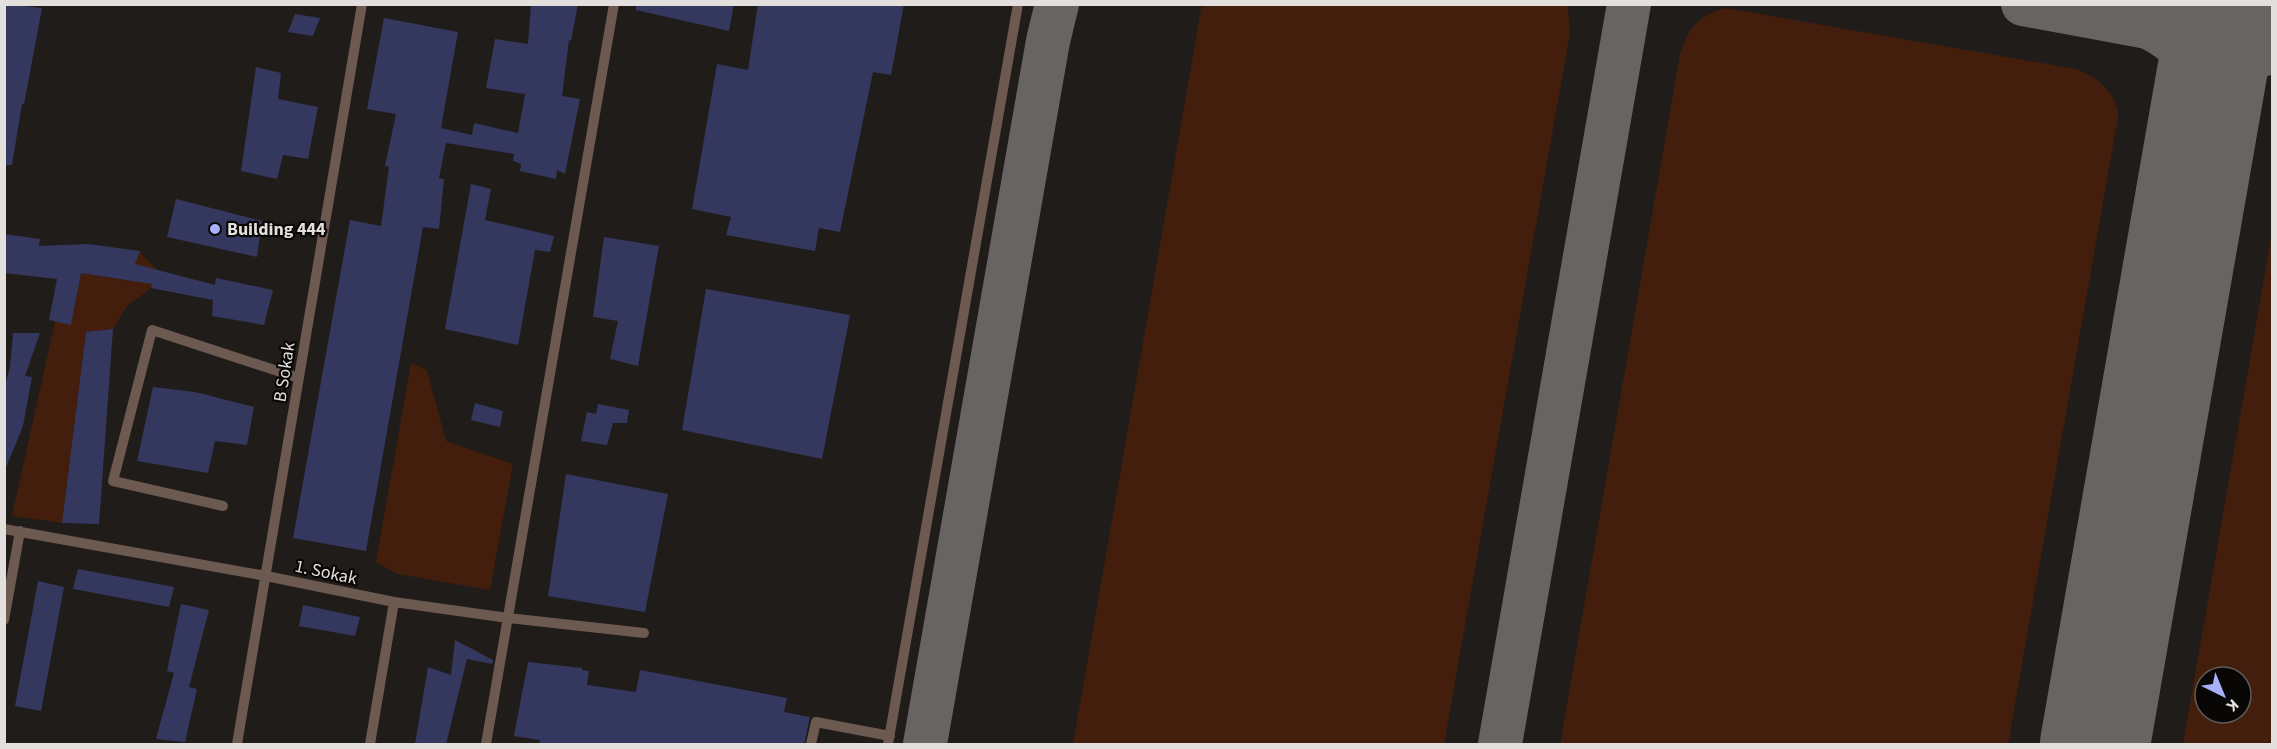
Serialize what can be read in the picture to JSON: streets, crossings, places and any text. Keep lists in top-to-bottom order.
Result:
{
  "streets": {
    "lane": ["B Sokak", "1. Sokak"]
  },
  "crossings": [
    ["B Sokak", "1. Sokak"]
  ],
  "places": ["Building 444"],
  "north": "bottom right"
}
